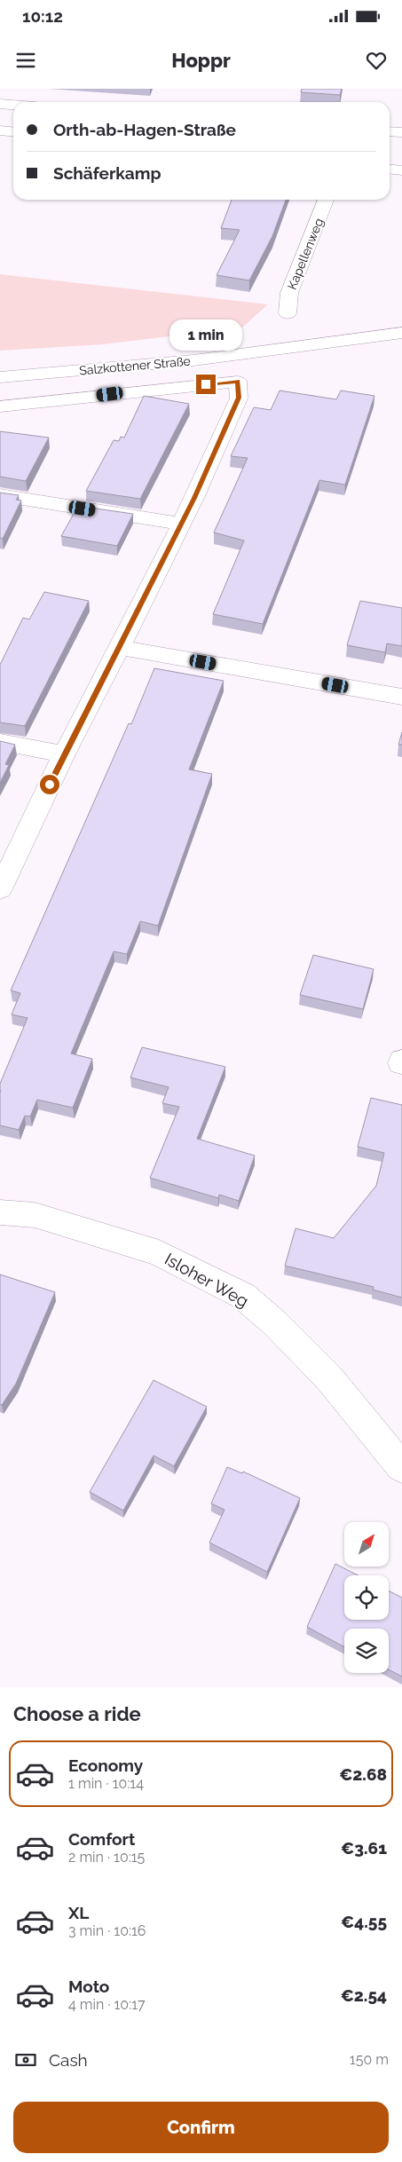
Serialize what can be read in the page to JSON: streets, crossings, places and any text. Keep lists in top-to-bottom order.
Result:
{
  "streets": {
    "street": ["Kapellenweg", "Salzkottener Straße", "Isloher Weg"]
  },
  "north": "top right",
  "page": {
    "status": "10:12",
    "header": "Hoppr",
    "banner": ["Orth-ab-Hagen-Straße", "Schäferkamp"],
    "bubble": "1 min",
    "heading": "Choose a ride",
    "list": [
      {
        "name": "Economy",
        "note": "1 min · 10:14",
        "value": "€2.68"
      },
      {
        "name": "Comfort",
        "note": "2 min · 10:15",
        "value": "€3.61"
      },
      {
        "name": "XL",
        "note": "3 min · 10:16",
        "value": "€4.55"
      },
      {
        "name": "Moto",
        "note": "4 min · 10:17",
        "value": "€2.54"
      }
    ],
    "pay": ["Cash", "150 m"],
    "buttons": "Confirm"
  }
}
